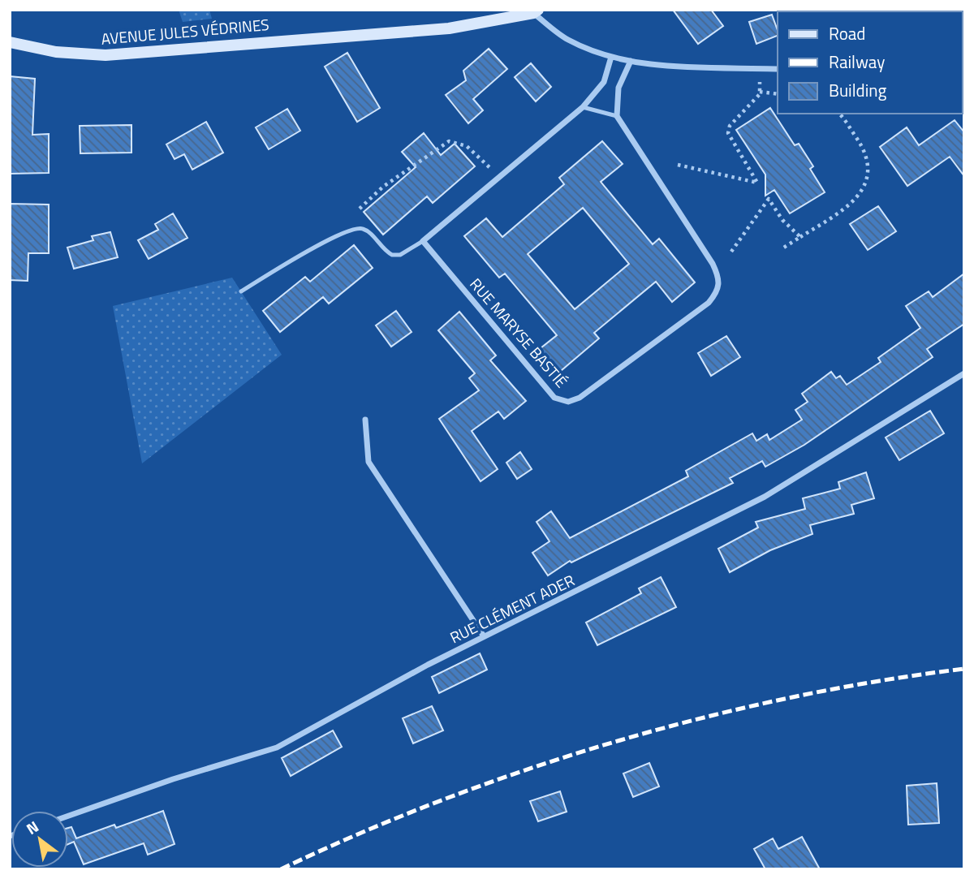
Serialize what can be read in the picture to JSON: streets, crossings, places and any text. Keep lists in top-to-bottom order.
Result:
{
  "streets": {
    "main road": ["AVENUE JULES VÉDRINES"],
    "street": ["RUE MARYSE BASTIÉ", "RUE CLÉMENT ADER"]
  },
  "legend": ["Road", "Railway", "Building"],
  "north": "top left"
}
